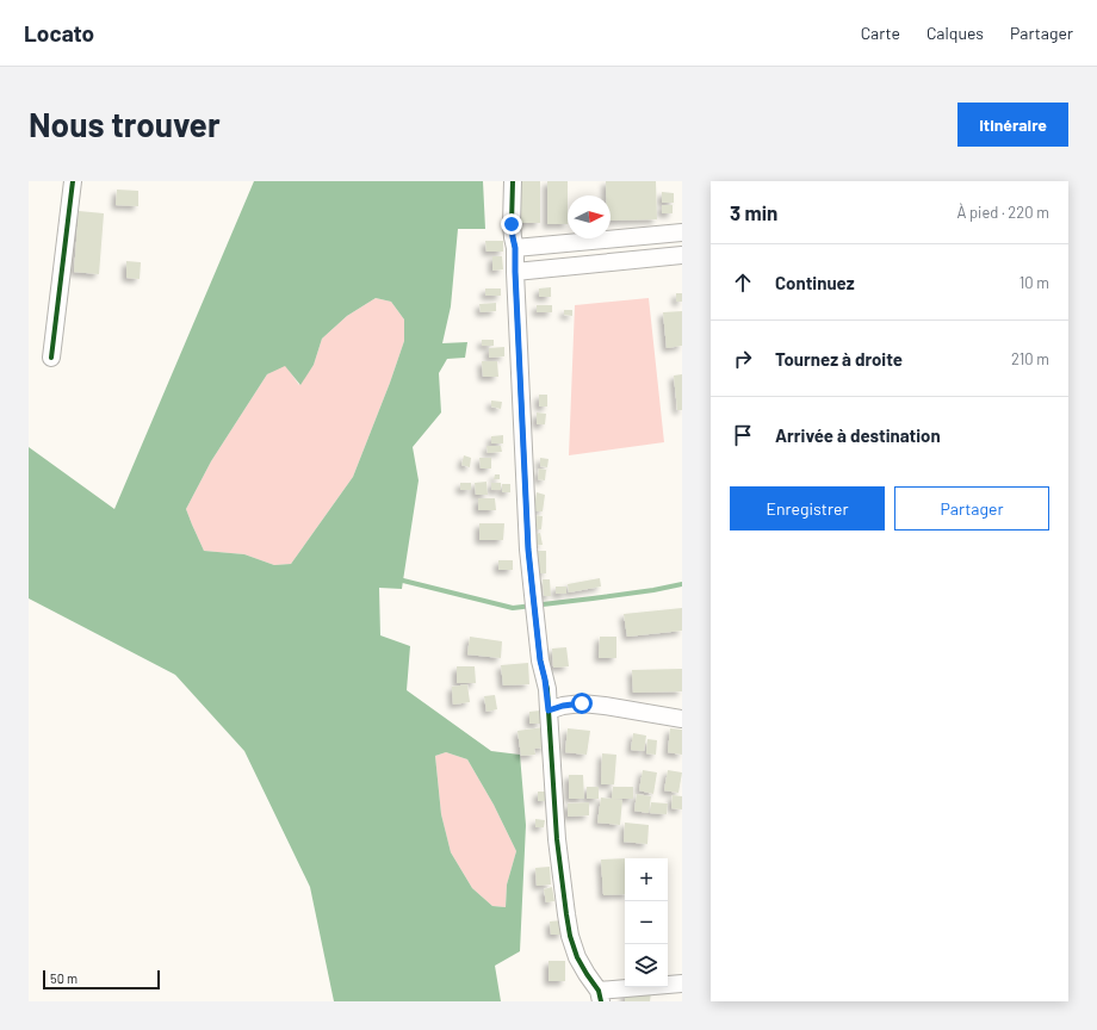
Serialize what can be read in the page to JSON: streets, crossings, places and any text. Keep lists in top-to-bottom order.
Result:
{
  "scale_bar": "50 m",
  "north": "right",
  "page": {
    "header": "Locato",
    "nav": ["Carte", "Calques", "Partager"],
    "buttons": [
      "Itinéraire",
      ["Enregistrer", "Partager"]
    ],
    "title": "Nous trouver",
    "heading": ["3 min", "À pied · 220 m"],
    "list": [
      ["Continuez", "10 m"],
      ["Tournez à droite", "210 m"],
      "Arrivée à destination"
    ],
    "map_buttons": ["+", "−"],
    "scale": "50 m"
  }
}
